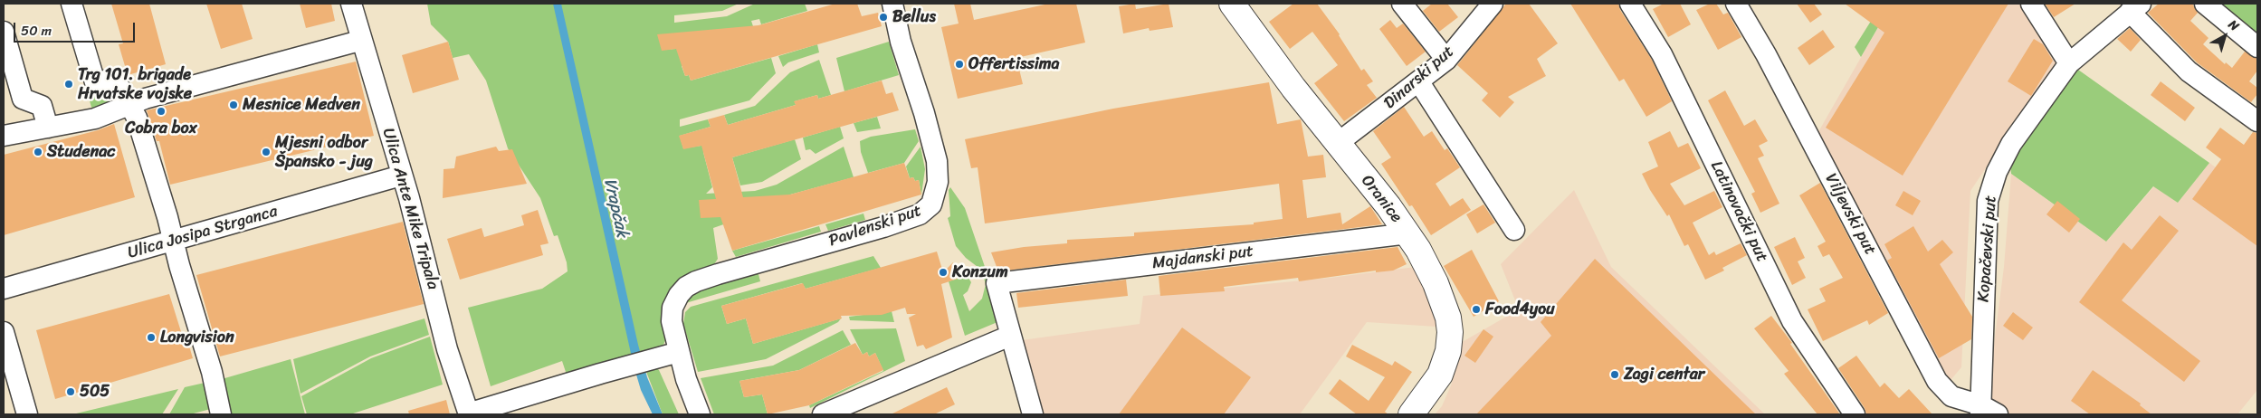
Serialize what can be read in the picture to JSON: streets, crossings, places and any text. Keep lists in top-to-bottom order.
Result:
{
  "streets": {
    "main road": ["Oranice"],
    "street": [
      "Dinarski put",
      "Ulica Ante Mike Tripala",
      "Latinovački put",
      "Viljevski put",
      "Pavlenski put",
      "Ulica Josipa Strganca",
      "Kopačevski put",
      "Majdanski put"
    ]
  },
  "crossings": [
    ["Dinarski put", "Oranice"],
    ["Oranice", "Majdanski put"],
    ["Ulica Ante Mike Tripala", "Ulica Josipa Strganca"],
    ["Viljevski put", "Kopačevski put"]
  ],
  "water": ["Vrapčak"],
  "places": [
    "Bellus",
    "Offertissima",
    "Trg 101. brigade Hrvatske vojske",
    "Mesnice Medven",
    "Cobra box",
    "Studenac",
    "Mjesni odbor Špansko - jug",
    "Konzum",
    "Food4you",
    "Longvision",
    "Zagi centar",
    "505"
  ],
  "scale_bar": "50 m",
  "north": "top right"
}
